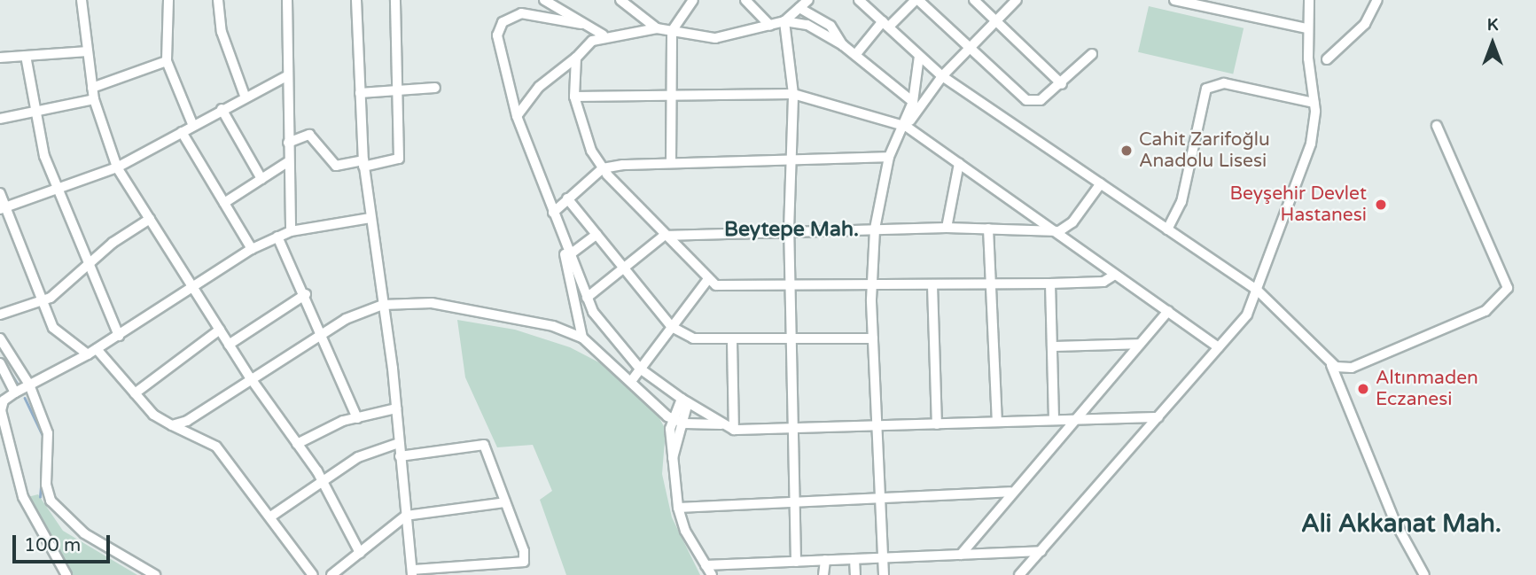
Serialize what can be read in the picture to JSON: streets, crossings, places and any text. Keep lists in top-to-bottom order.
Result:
{
  "districts": ["Beytepe Mah.", "Ali Akkanat Mah."],
  "places": ["Cahit Zarifoğlu Anadolu Lisesi", "Beyşehir Devlet Hastanesi", "Altınmaden Eczanesi"],
  "scale_bar": "100 m",
  "north": "top"
}
